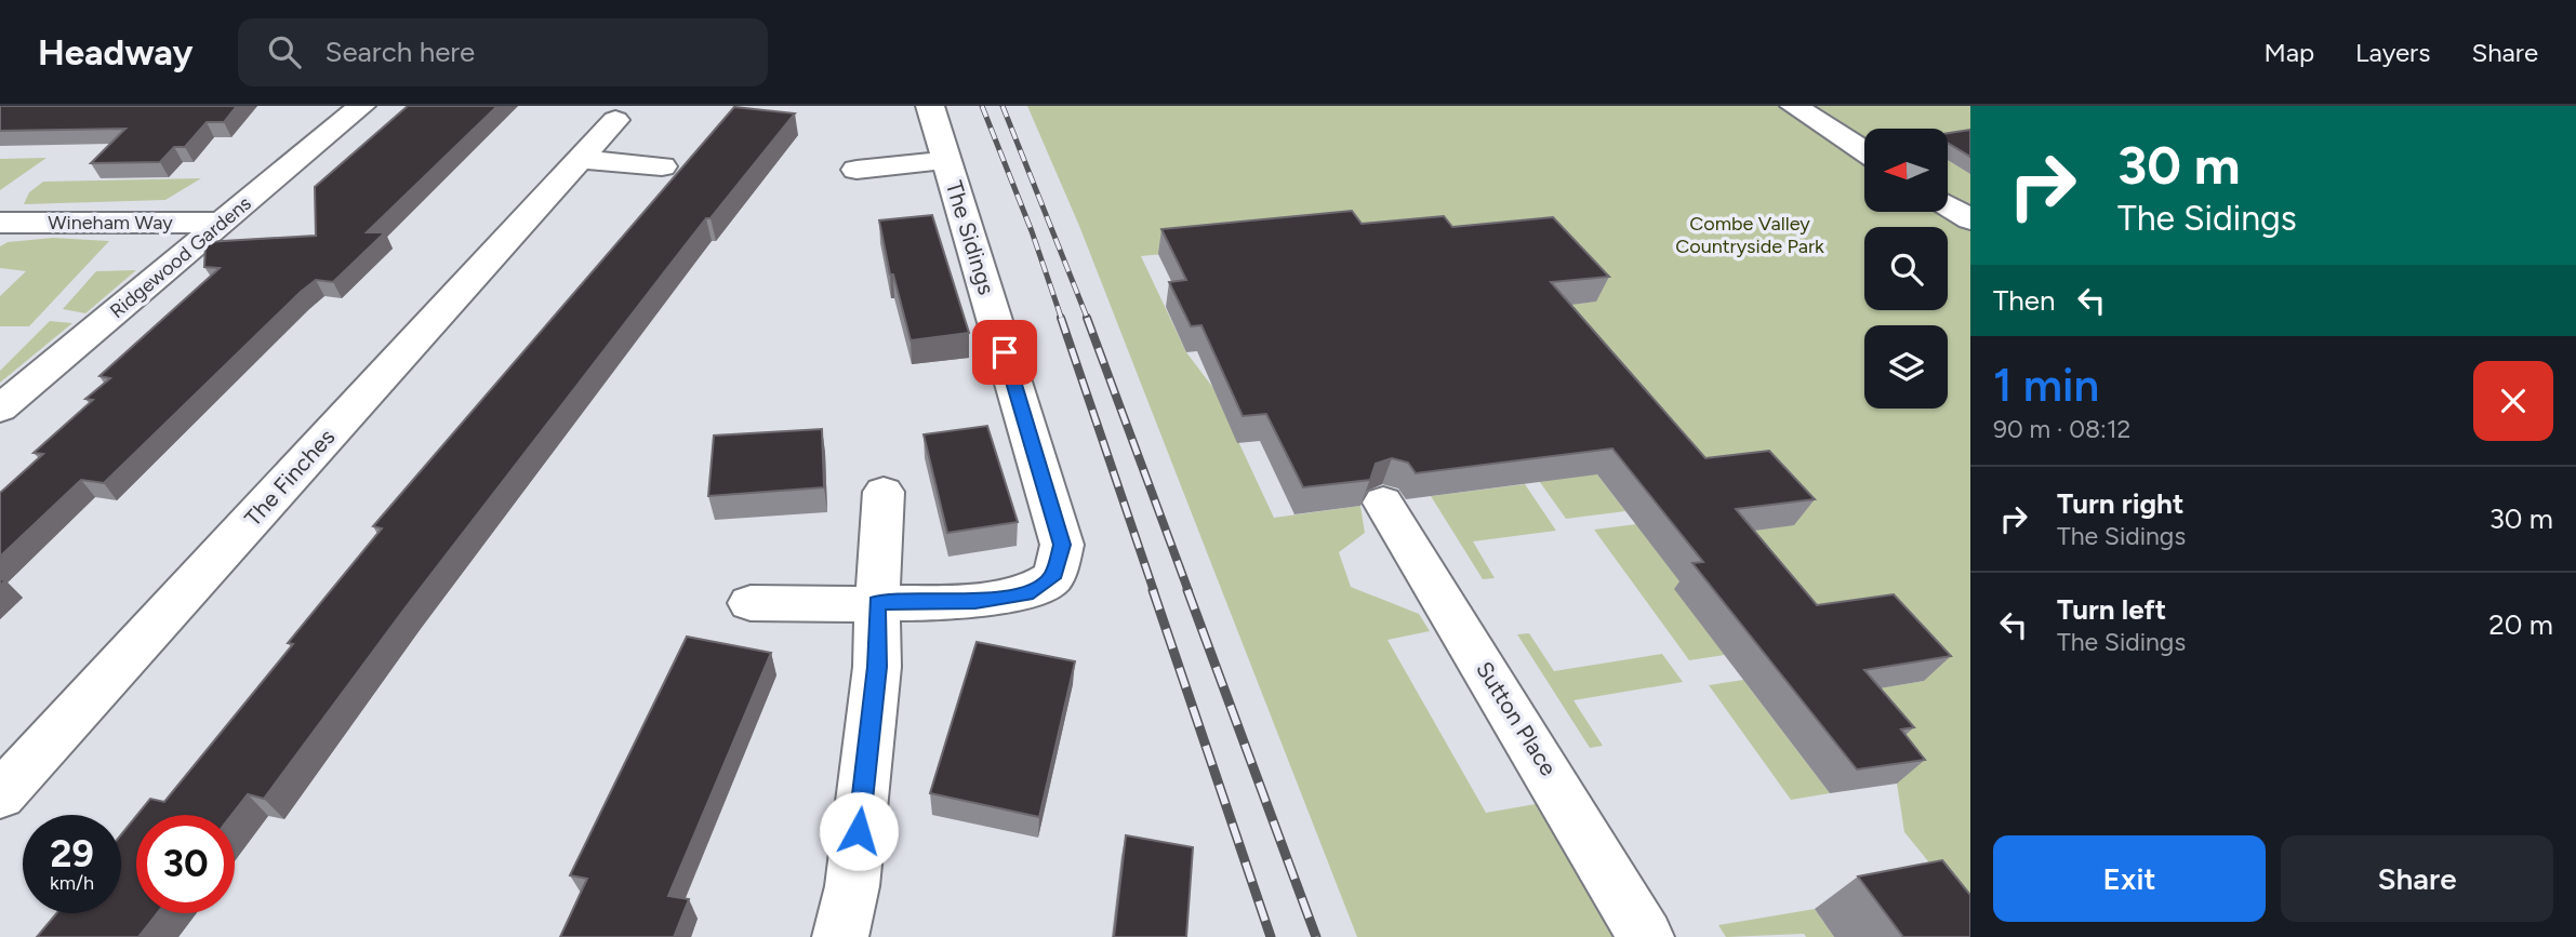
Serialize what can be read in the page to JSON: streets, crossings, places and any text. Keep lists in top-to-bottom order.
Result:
{
  "streets": {
    "street": [
      "Wineham Way",
      "The Sidings",
      "Ridgewood Gardens",
      "The Finches",
      "Sutton Place"
    ]
  },
  "crossings": [
    ["Wineham Way", "Ridgewood Gardens"]
  ],
  "parks": ["Combe Valley Countryside Park"],
  "north": "left",
  "page": {
    "header": "Headway",
    "search": "Search here",
    "nav": ["Map", "Layers", "Share"],
    "turn": ["30 m", "The Sidings"],
    "then": "Then",
    "heading": ["1 min", "90 m · 08:12"],
    "list": [
      {
        "name": "Turn right",
        "note": "The Sidings",
        "value": "30 m"
      },
      {
        "name": "Turn left",
        "note": "The Sidings",
        "value": "20 m"
      }
    ],
    "speed": "29 km/h",
    "limit": "30",
    "buttons": ["Exit", "Share"]
  }
}
